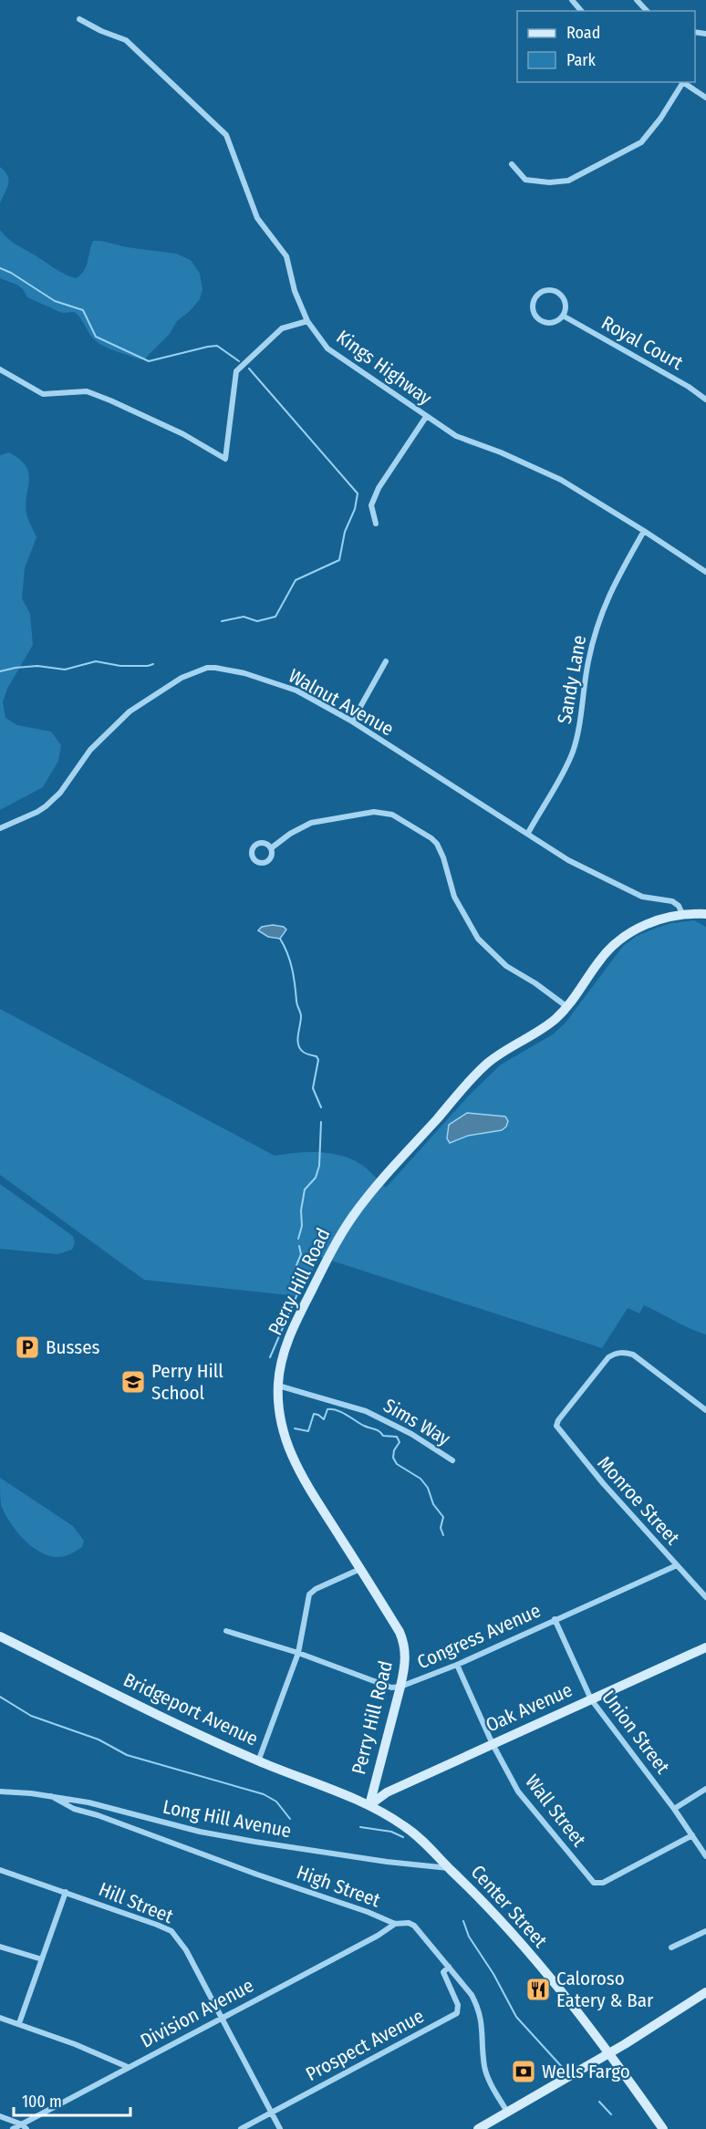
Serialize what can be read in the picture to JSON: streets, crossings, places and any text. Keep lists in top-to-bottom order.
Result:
{
  "streets": {
    "street": [
      "Royal Court",
      "Kings Highway",
      "Sandy Lane",
      "Walnut Avenue",
      "Perry Hill Road",
      "Sims Way",
      "Monroe Street",
      "Congress Avenue",
      "Oak Avenue",
      "Bridgeport Avenue",
      "Union Street",
      "Wall Street",
      "Long Hill Avenue",
      "High Street",
      "Hill Street",
      "Center Street",
      "Division Avenue",
      "Prospect Avenue"
    ]
  },
  "crossings": [
    ["Kings Highway", "Sandy Lane"],
    ["Sandy Lane", "Walnut Avenue"],
    ["Walnut Avenue", "Perry Hill Road"],
    ["Perry Hill Road", "Sims Way"],
    ["Perry Hill Road", "Congress Avenue"],
    ["Perry Hill Road", "Oak Avenue"],
    ["Perry Hill Road", "Bridgeport Avenue"],
    ["Perry Hill Road", "Center Street"],
    ["Monroe Street", "Congress Avenue"],
    ["Congress Avenue", "Union Street"],
    ["Congress Avenue", "Wall Street"],
    ["Oak Avenue", "Bridgeport Avenue"],
    ["Oak Avenue", "Union Street"],
    ["Oak Avenue", "Wall Street"],
    ["Oak Avenue", "Center Street"],
    ["Bridgeport Avenue", "Center Street"],
    ["Union Street", "Wall Street"],
    ["Long Hill Avenue", "High Street"],
    ["Long Hill Avenue", "Center Street"],
    ["High Street", "Division Avenue"],
    ["High Street", "Prospect Avenue"],
    ["Hill Street", "Division Avenue"],
    ["Hill Street", "Prospect Avenue"]
  ],
  "places": {
    "parking": ["Busses"],
    "school or university": ["Perry Hill School"],
    "restaurant": ["Caloroso Eatery & Bar"],
    "bank": ["Wells Fargo"]
  },
  "legend": ["Road", "Park"],
  "scale_bar": "100 m"
}
